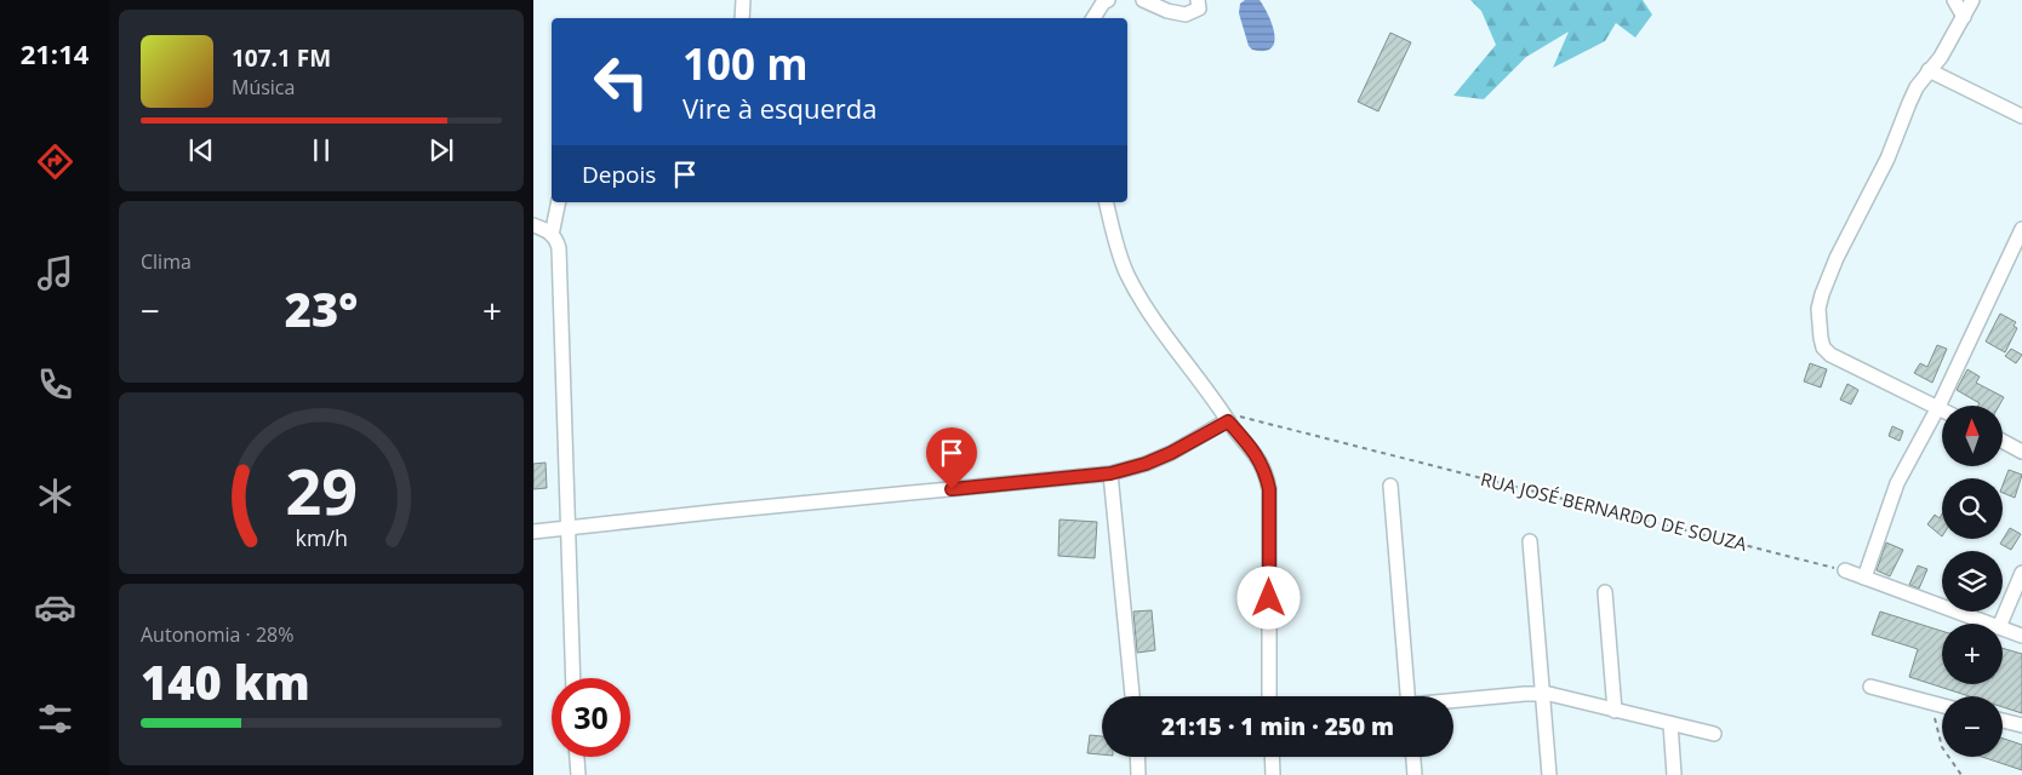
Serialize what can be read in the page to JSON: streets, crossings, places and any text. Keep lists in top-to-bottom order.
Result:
{
  "streets": {
    "path": ["RUA JOSÉ BERNARDO DE SOUZA"]
  },
  "north": "top",
  "page": {
    "tabs": "21:14",
    "turn": ["100 m", "Vire à esquerda"],
    "song": ["107.1 FM", "Música"],
    "then": "Depois",
    "tile": [
      "Clima",
      ["Autonomia · 28%", "140 km"]
    ],
    "heat": ["−", "23°", "+"],
    "map_buttons": ["+", "−"],
    "limit": "30",
    "trip": "21:15 · 1 min · 250 m",
    "gauge": ["29", "km/h"]
  }
}
